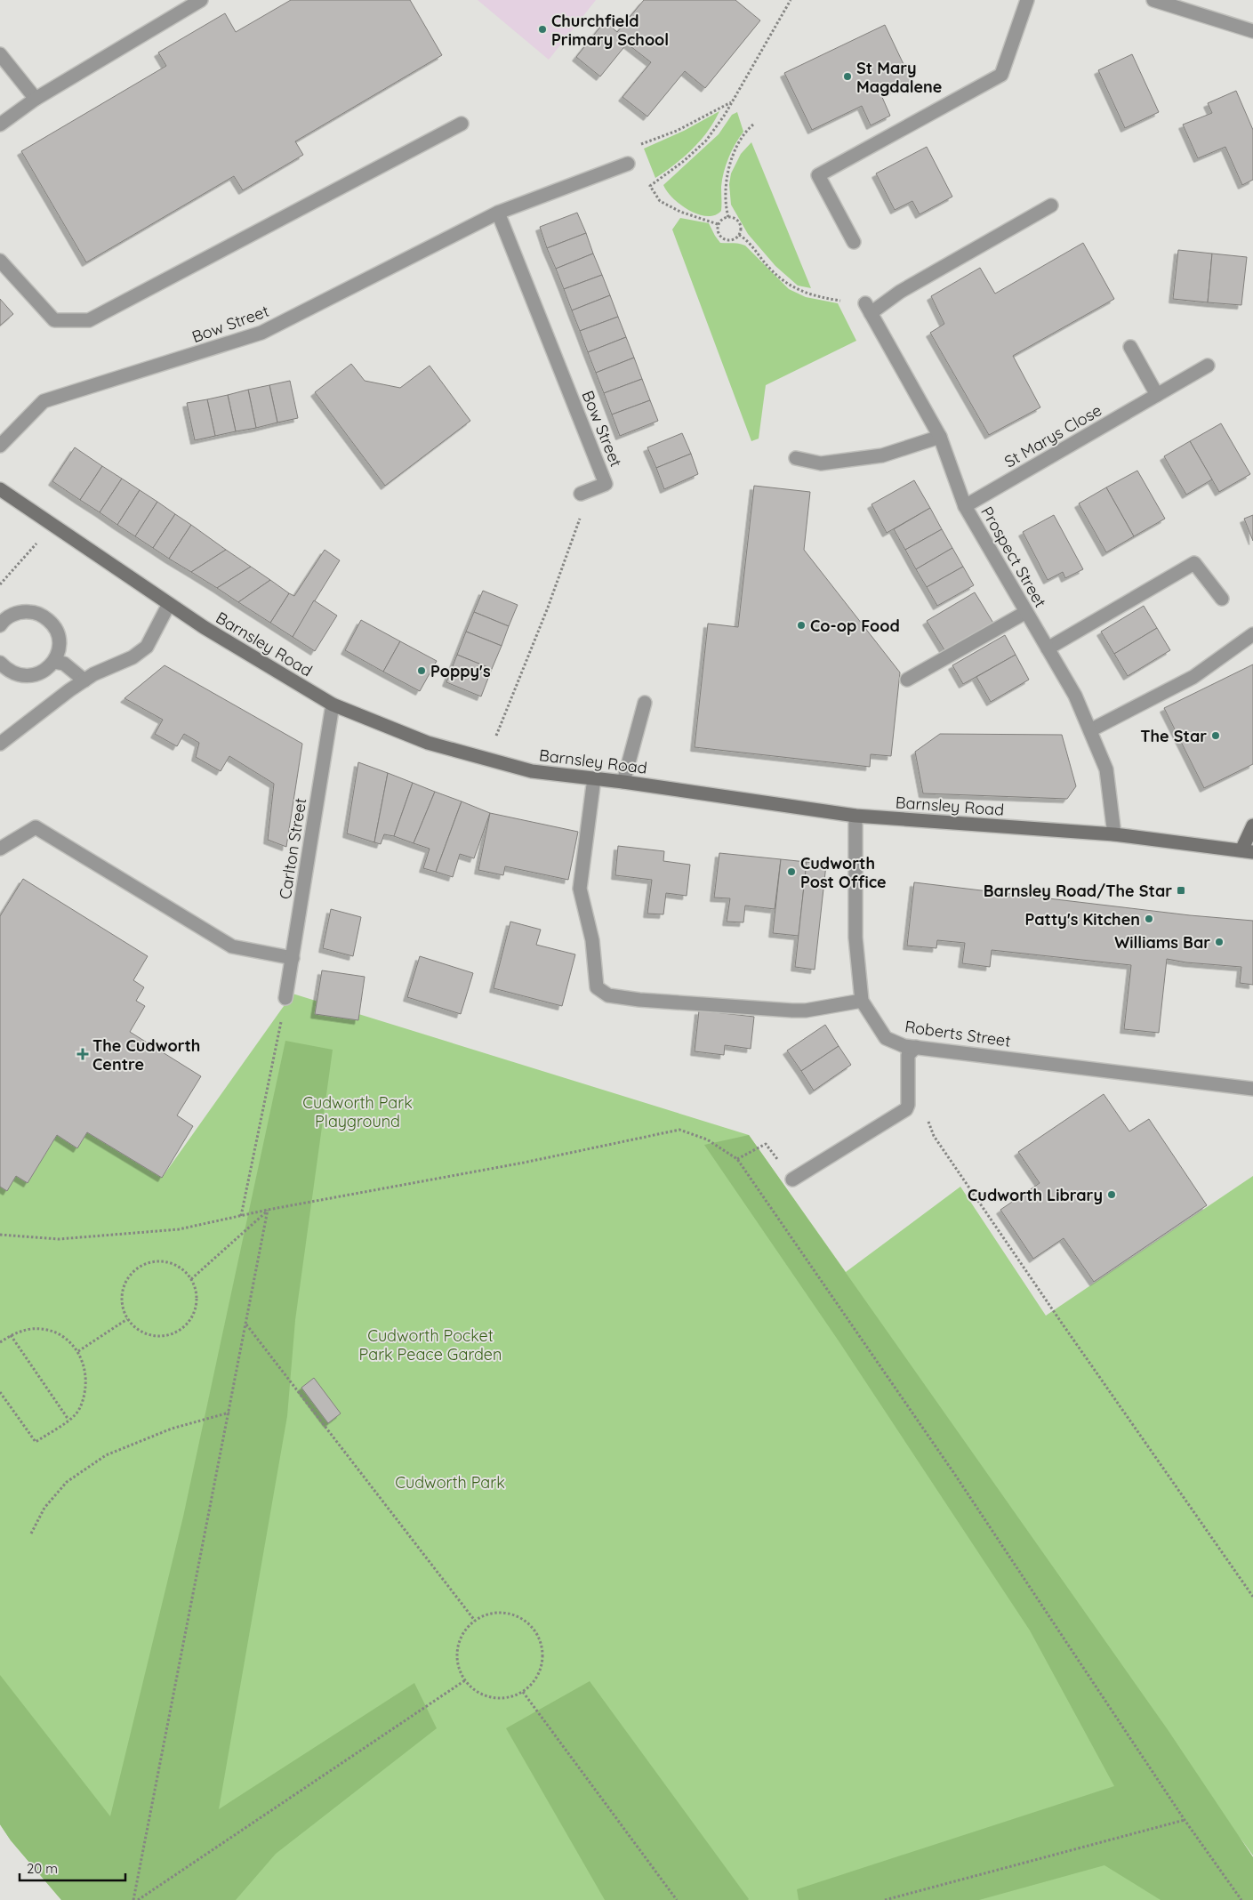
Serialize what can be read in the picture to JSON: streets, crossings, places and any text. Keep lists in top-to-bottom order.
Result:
{
  "streets": {
    "street": [
      "Bow Street",
      "St Marys Close",
      "Prospect Street",
      "Barnsley Road",
      "Carlton Street",
      "Roberts Street"
    ]
  },
  "crossings": [
    ["St Marys Close", "Prospect Street"],
    ["Prospect Street", "Barnsley Road"],
    ["Barnsley Road", "Carlton Street"],
    ["Barnsley Road", "Roberts Street"]
  ],
  "parks": ["Cudworth Park Playground", "Cudworth Pocket Park Peace Garden", "Cudworth Park"],
  "places": {
    "other": [
      "Churchfield Primary School",
      "St Mary Magdalene",
      "Co-op Food",
      "Poppy's",
      "The Star",
      "Cudworth Post Office",
      "Patty's Kitchen",
      "Williams Bar",
      "Cudworth Library"
    ],
    "transit": ["Barnsley Road/The Star"],
    "health": ["The Cudworth Centre"]
  },
  "scale_bar": "20 m"
}
